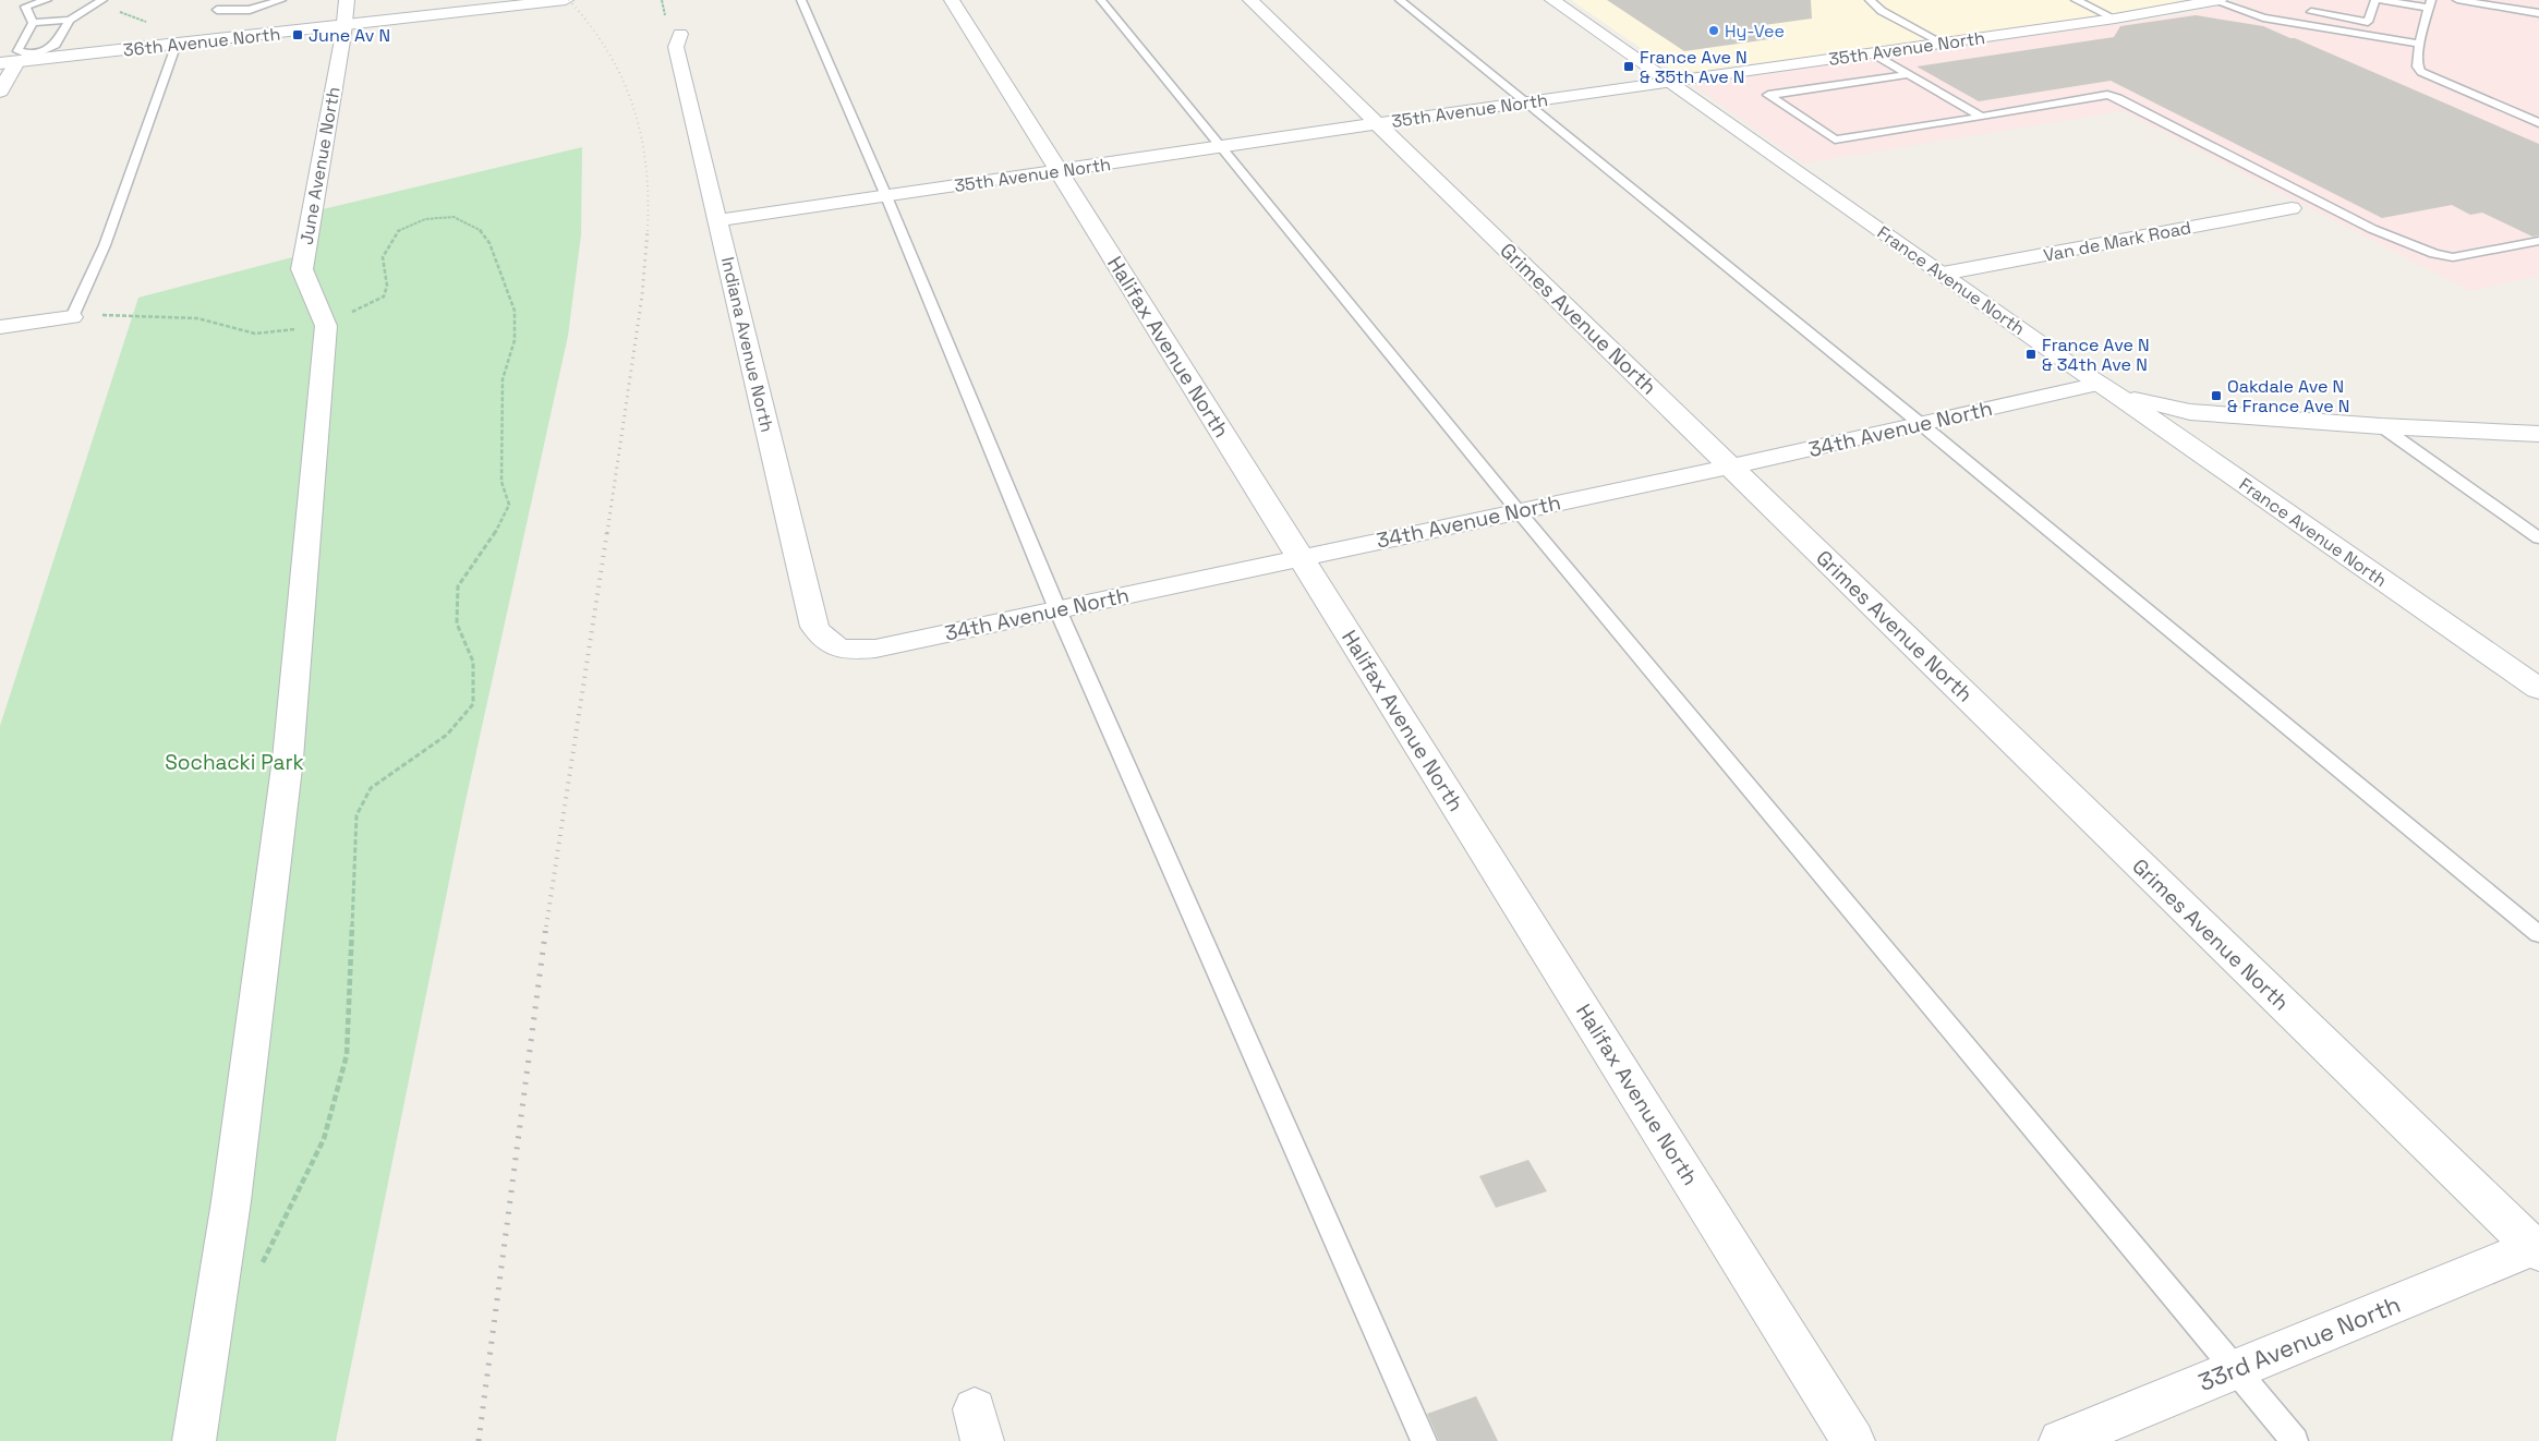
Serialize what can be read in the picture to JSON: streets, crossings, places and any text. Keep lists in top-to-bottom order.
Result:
{
  "streets": {
    "street": [
      "36th Avenue North",
      "35th Avenue North",
      "June Avenue North",
      "Van de Mark Road",
      "France Avenue North",
      "Grimes Avenue North",
      "Indiana Avenue North",
      "Halifax Avenue North",
      "34th Avenue North",
      "33rd Avenue North"
    ]
  },
  "crossings": [
    ["36th Avenue North", "June Avenue North"],
    ["35th Avenue North", "France Avenue North"],
    ["35th Avenue North", "Grimes Avenue North"],
    ["35th Avenue North", "Indiana Avenue North"],
    ["35th Avenue North", "Halifax Avenue North"],
    ["Van de Mark Road", "France Avenue North"],
    ["France Avenue North", "34th Avenue North"],
    ["Grimes Avenue North", "34th Avenue North"],
    ["Grimes Avenue North", "33rd Avenue North"],
    ["Indiana Avenue North", "34th Avenue North"],
    ["Halifax Avenue North", "34th Avenue North"]
  ],
  "parks": ["Sochacki Park"],
  "places": {
    "other": ["Hy-Vee"],
    "transit": [
      "June Av N",
      "France Ave N & 35th Ave N",
      "France Ave N & 34th Ave N",
      "Oakdale Ave N & France Ave N"
    ]
  }
}
